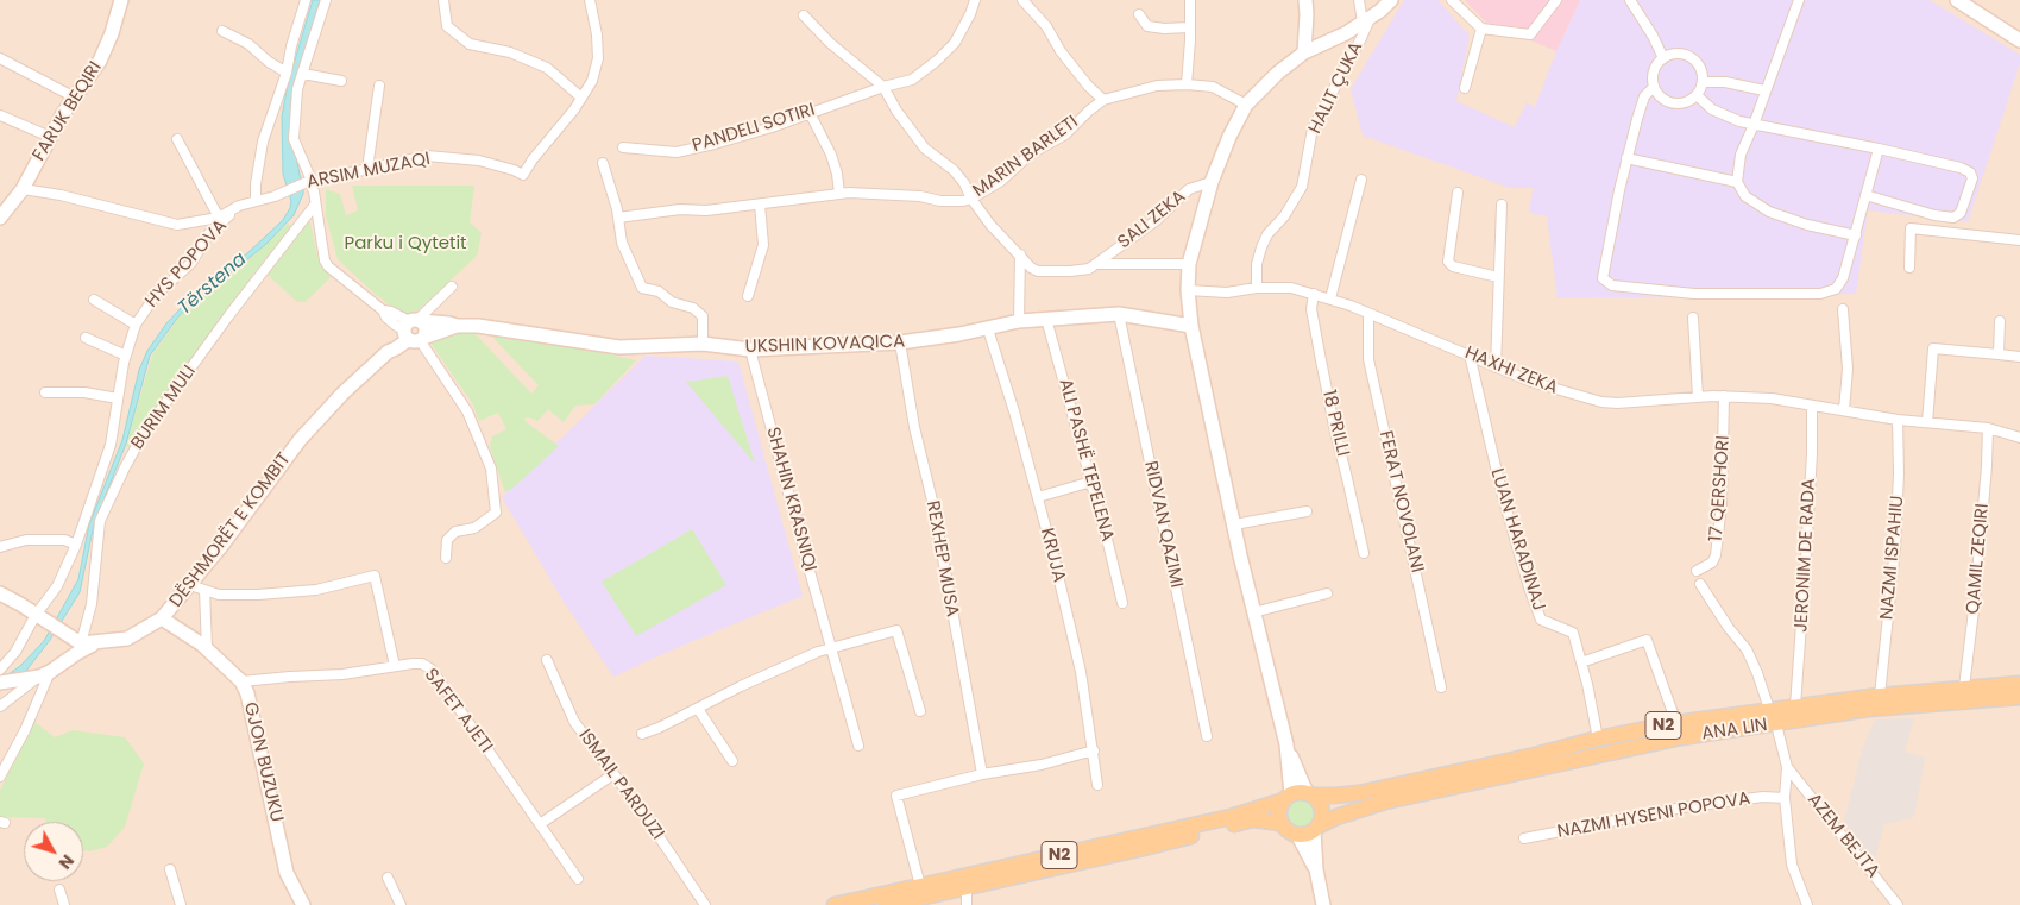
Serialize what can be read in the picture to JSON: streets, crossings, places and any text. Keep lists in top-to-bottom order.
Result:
{
  "streets": {
    "main road": ["N2", "ANA LIN"],
    "street": [
      "HALIT ÇUKA",
      "FARUK BEQIRI",
      "PANDELI SOTIRI",
      "MARIN BARLETI",
      "ARSIM MUZAQI",
      "SALI ZEKA",
      "HYS POPOVA",
      "UKSHIN KOVAQICA",
      "HAXHI ZEKA",
      "BURIM MULI",
      "18 PRILLI",
      "ALI PASHË TEPELENA",
      "17 QERSHORI",
      "SHAHIN KRASNIQI",
      "FERAT NOVOLANI",
      "RIDVAN QAZIMI",
      "DËSHMORËT E KOMBIT",
      "LUAN HARADINAJ",
      "KRUJA",
      "JERONIM DE RADA",
      "NAZMI ISPAHIU",
      "REXHEP MUSA",
      "QAMIL ZEQIRI",
      "SAFET AJETI",
      "GJON BUZUKU",
      "ISMAIL PARDUZI",
      "NAZMI HYSENI POPOVA",
      "AZEM BEJTA"
    ]
  },
  "crossings": [
    ["HALIT ÇUKA", "HAXHI ZEKA"],
    ["FARUK BEQIRI", "ARSIM MUZAQI"],
    ["ARSIM MUZAQI", "HYS POPOVA"],
    ["UKSHIN KOVAQICA", "ALI PASHË TEPELENA"],
    ["UKSHIN KOVAQICA", "SHAHIN KRASNIQI"],
    ["UKSHIN KOVAQICA", "RIDVAN QAZIMI"],
    ["UKSHIN KOVAQICA", "DËSHMORËT E KOMBIT"],
    ["UKSHIN KOVAQICA", "KRUJA"],
    ["UKSHIN KOVAQICA", "REXHEP MUSA"],
    ["HAXHI ZEKA", "18 PRILLI"],
    ["HAXHI ZEKA", "17 QERSHORI"],
    ["HAXHI ZEKA", "FERAT NOVOLANI"],
    ["HAXHI ZEKA", "LUAN HARADINAJ"],
    ["HAXHI ZEKA", "JERONIM DE RADA"],
    ["HAXHI ZEKA", "NAZMI ISPAHIU"],
    ["HAXHI ZEKA", "QAMIL ZEQIRI"],
    ["DËSHMORËT E KOMBIT", "GJON BUZUKU"],
    ["LUAN HARADINAJ", "ANA LIN"],
    ["JERONIM DE RADA", "ANA LIN"],
    ["NAZMI ISPAHIU", "ANA LIN"],
    ["QAMIL ZEQIRI", "ANA LIN"],
    ["SAFET AJETI", "GJON BUZUKU"],
    ["N2", "ANA LIN"]
  ],
  "water": ["Tërstena"],
  "parks": ["Parku i Qytetit"],
  "north": "bottom right"
}
